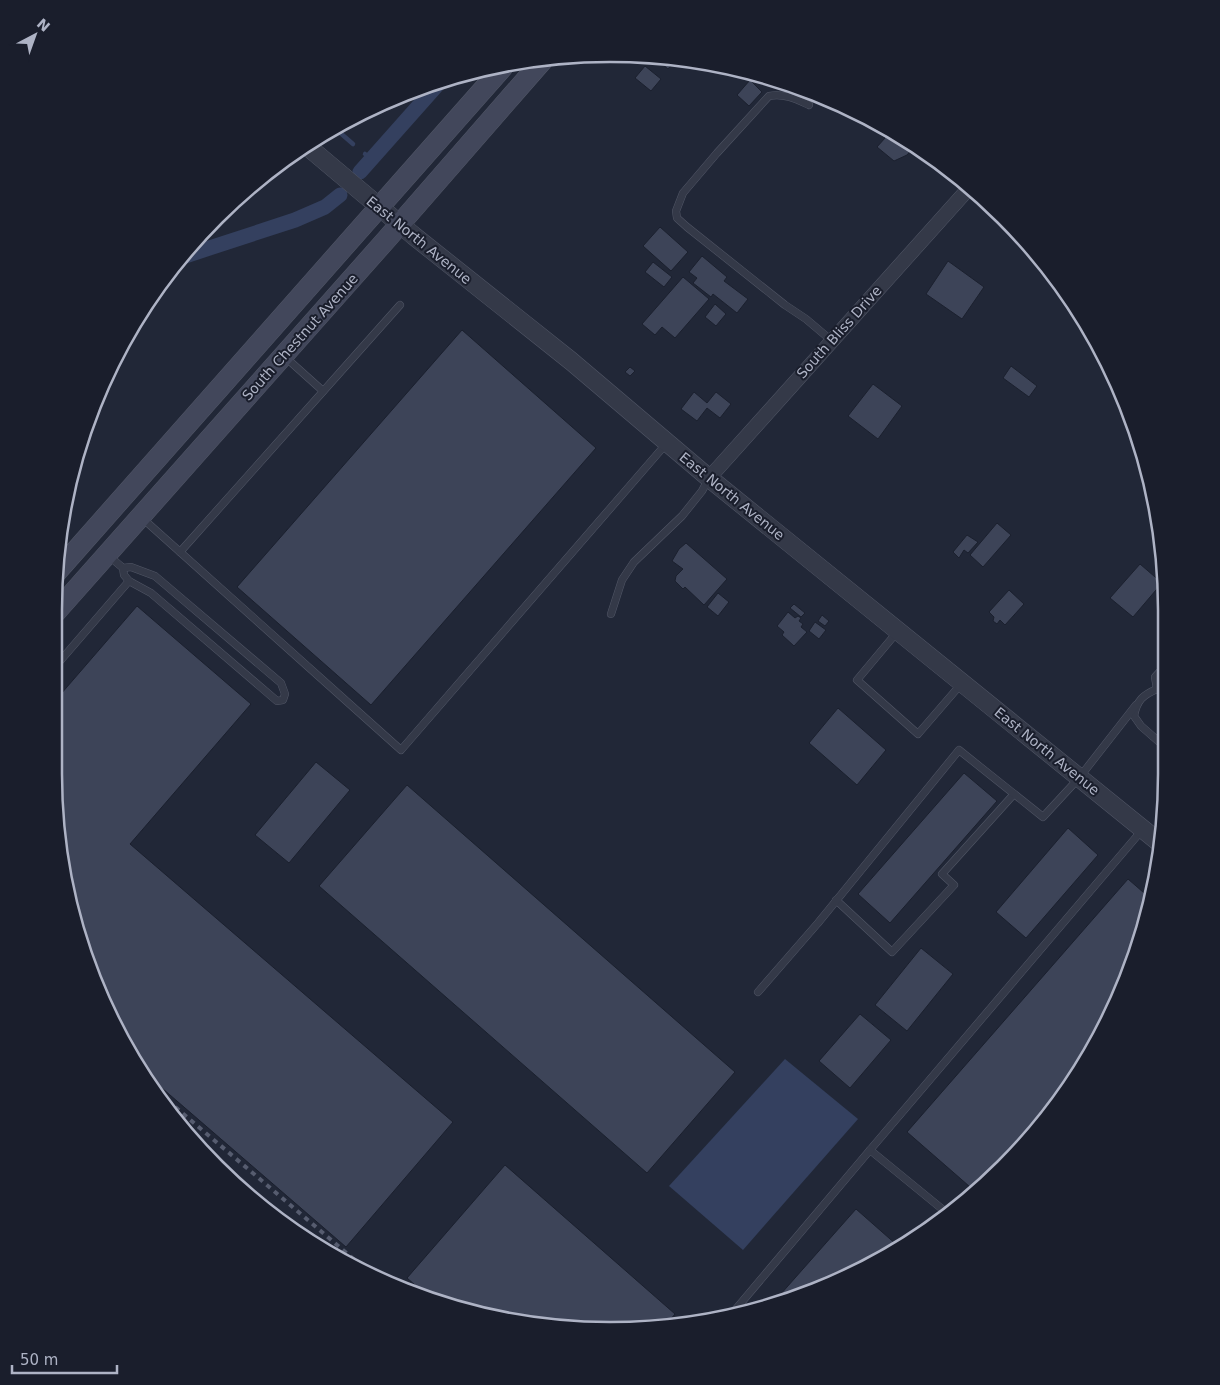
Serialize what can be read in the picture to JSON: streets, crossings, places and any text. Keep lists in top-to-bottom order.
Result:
{
  "streets": {
    "main road": ["South Chestnut Avenue"],
    "street": ["East North Avenue", "South Bliss Drive"]
  },
  "crossings": [
    ["East North Avenue", "South Bliss Drive"],
    ["East North Avenue", "South Chestnut Avenue"]
  ],
  "scale_bar": "50 m",
  "north": "top right"
}
